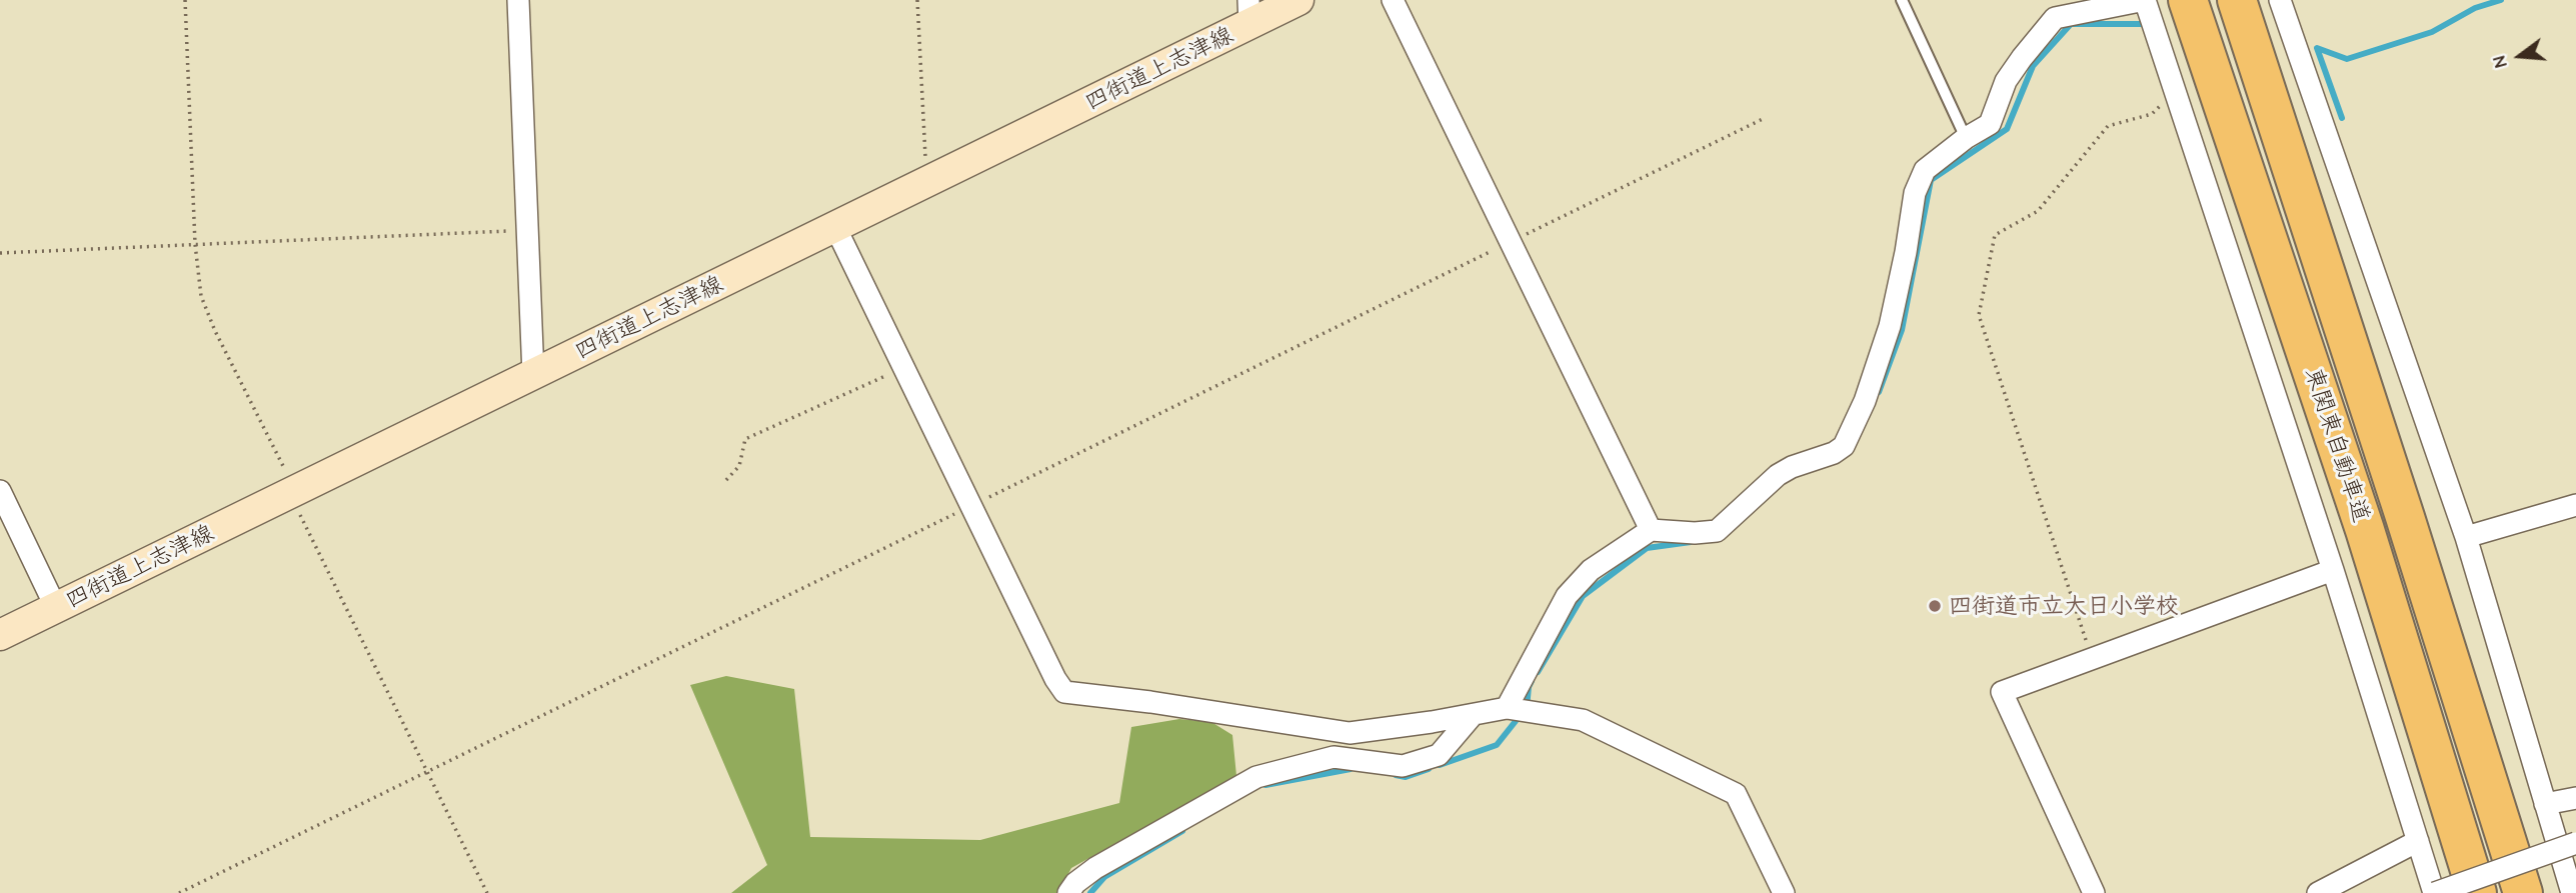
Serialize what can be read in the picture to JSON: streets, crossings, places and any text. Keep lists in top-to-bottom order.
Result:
{
  "streets": {
    "highway": ["東関東自動車道"],
    "main road": ["四街道上志津線"]
  },
  "places": ["四街道市立大日小学校"],
  "north": "left"
}
